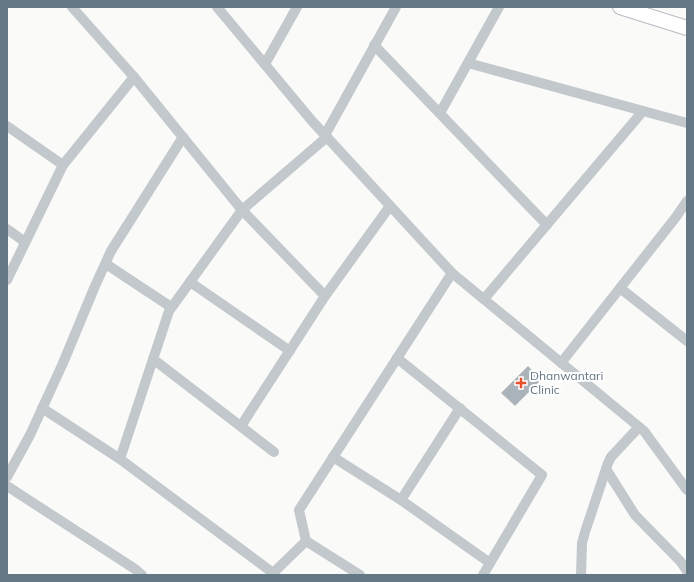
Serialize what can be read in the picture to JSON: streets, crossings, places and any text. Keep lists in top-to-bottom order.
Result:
{
  "places": {
    "health": ["Dhanwantari Clinic"]
  }
}
